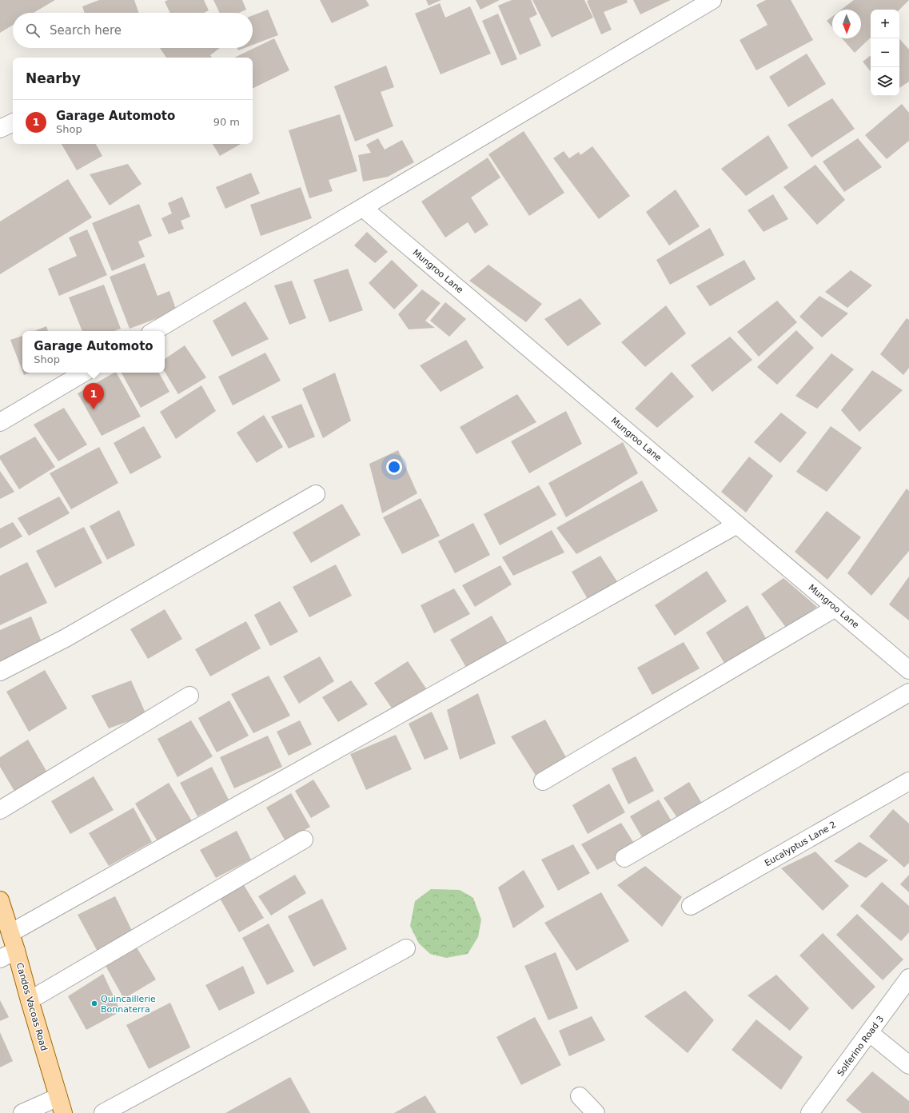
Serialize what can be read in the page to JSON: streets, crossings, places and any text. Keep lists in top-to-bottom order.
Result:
{
  "streets": {
    "main road": ["Candos Vacoas Road"],
    "street": ["Mungroo Lane", "Eucalyptus Lane 2", "Solferino Road 3"]
  },
  "places": ["Quincaillerie Bonnaterra"],
  "north": "bottom",
  "page": {
    "map_buttons": ["+", "−"],
    "search": "Search here",
    "heading": "Nearby",
    "list": [
      {
        "mark": "1",
        "name": "Garage Automoto",
        "note": "Shop",
        "value": "90 m"
      }
    ],
    "popup": ["Garage Automoto", "Shop"],
    "pins": "1"
  }
}
